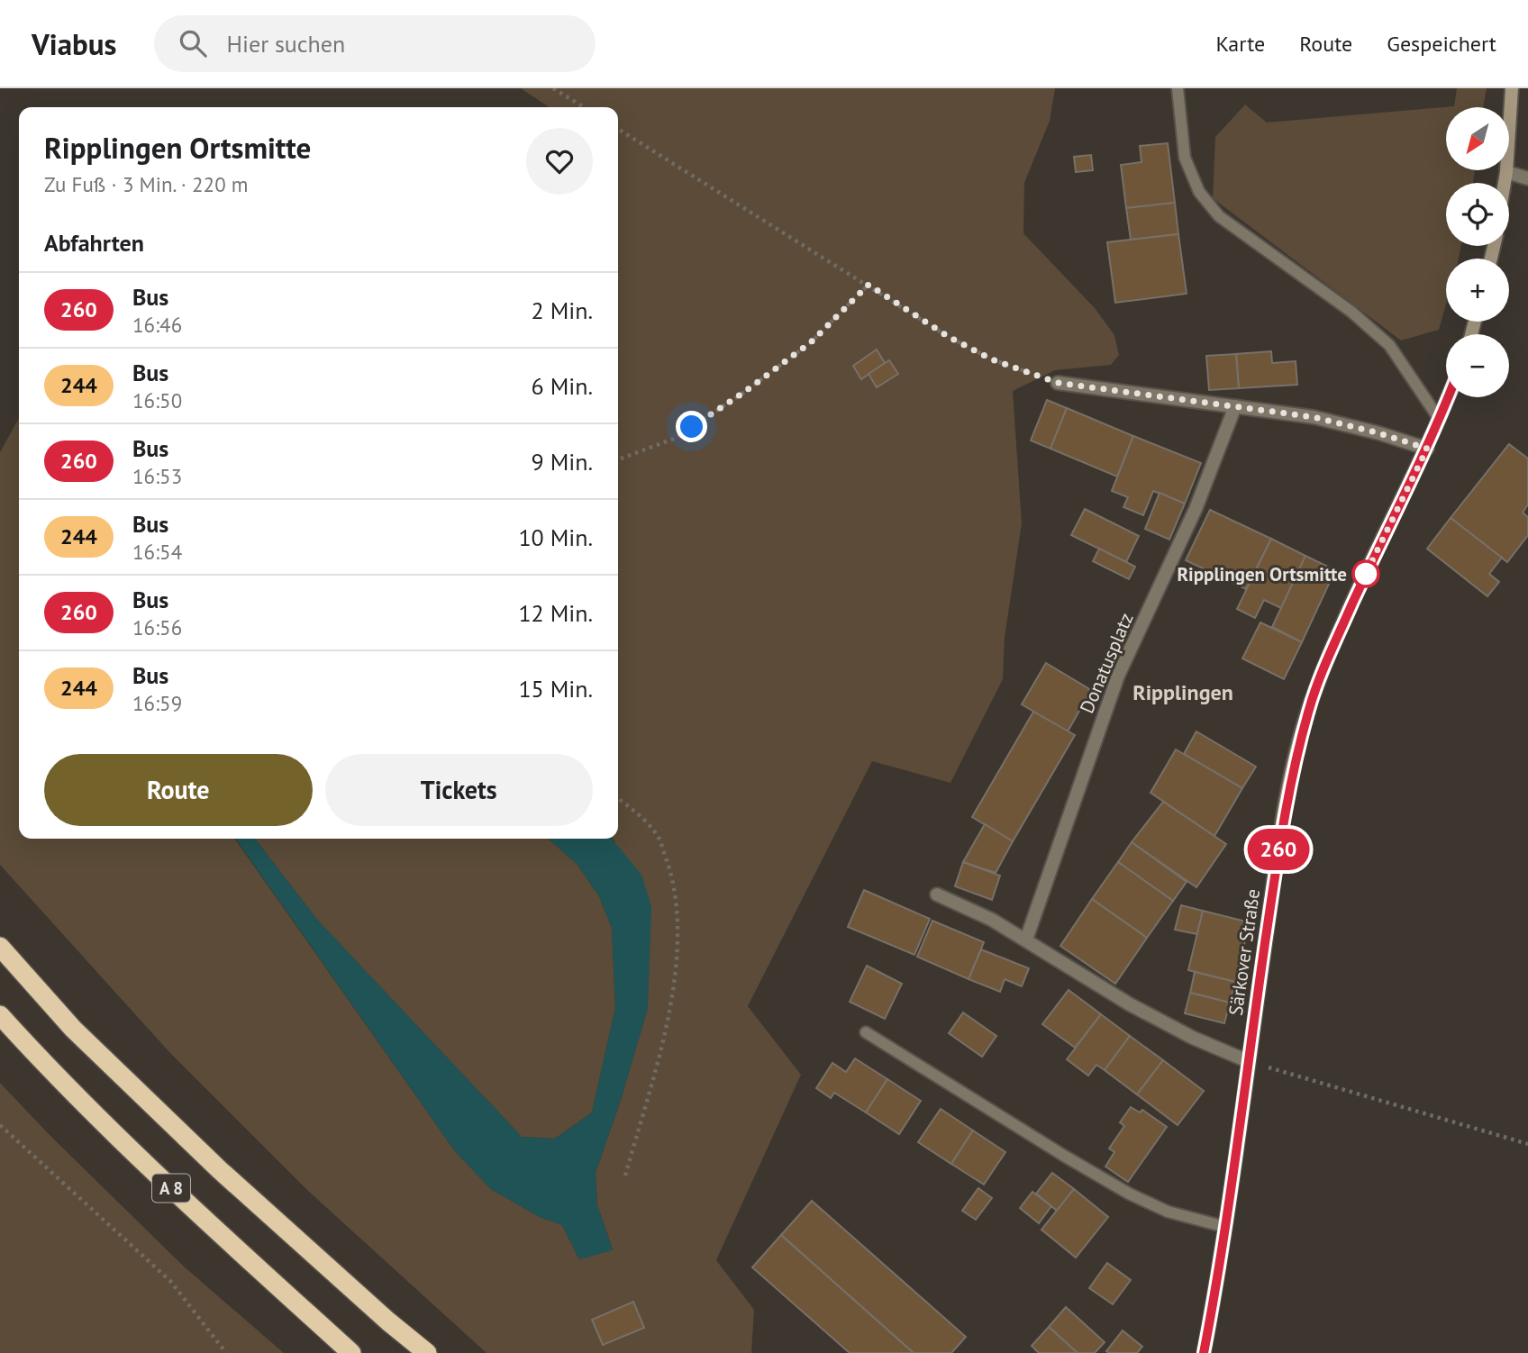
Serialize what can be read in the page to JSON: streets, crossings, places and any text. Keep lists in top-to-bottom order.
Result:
{
  "streets": {
    "highway": ["A 8"],
    "main road": ["Särkover Straße"],
    "street": ["Donatusplatz"]
  },
  "districts": ["Ripplingen"],
  "places": ["Ripplingen Ortsmitte"],
  "lines": ["bus line 260"],
  "north": "bottom left",
  "page": {
    "header": "Viabus",
    "search": "Hier suchen",
    "nav": ["Karte", "Route", "Gespeichert"],
    "on_map": "260",
    "map_buttons": ["+", "−"],
    "heading": [
      ["Ripplingen Ortsmitte", "Zu Fuß · 3 Min. · 220 m"],
      "Abfahrten"
    ],
    "list": [
      {
        "mark": "260",
        "name": "Bus",
        "note": "16:46",
        "value": "2 Min."
      },
      {
        "mark": "244",
        "name": "Bus",
        "note": "16:50",
        "value": "6 Min."
      },
      {
        "mark": "260",
        "name": "Bus",
        "note": "16:53",
        "value": "9 Min."
      },
      {
        "mark": "244",
        "name": "Bus",
        "note": "16:54",
        "value": "10 Min."
      },
      {
        "mark": "260",
        "name": "Bus",
        "note": "16:56",
        "value": "12 Min."
      },
      {
        "mark": "244",
        "name": "Bus",
        "note": "16:59",
        "value": "15 Min."
      }
    ],
    "buttons": ["Route", "Tickets"]
  }
}
